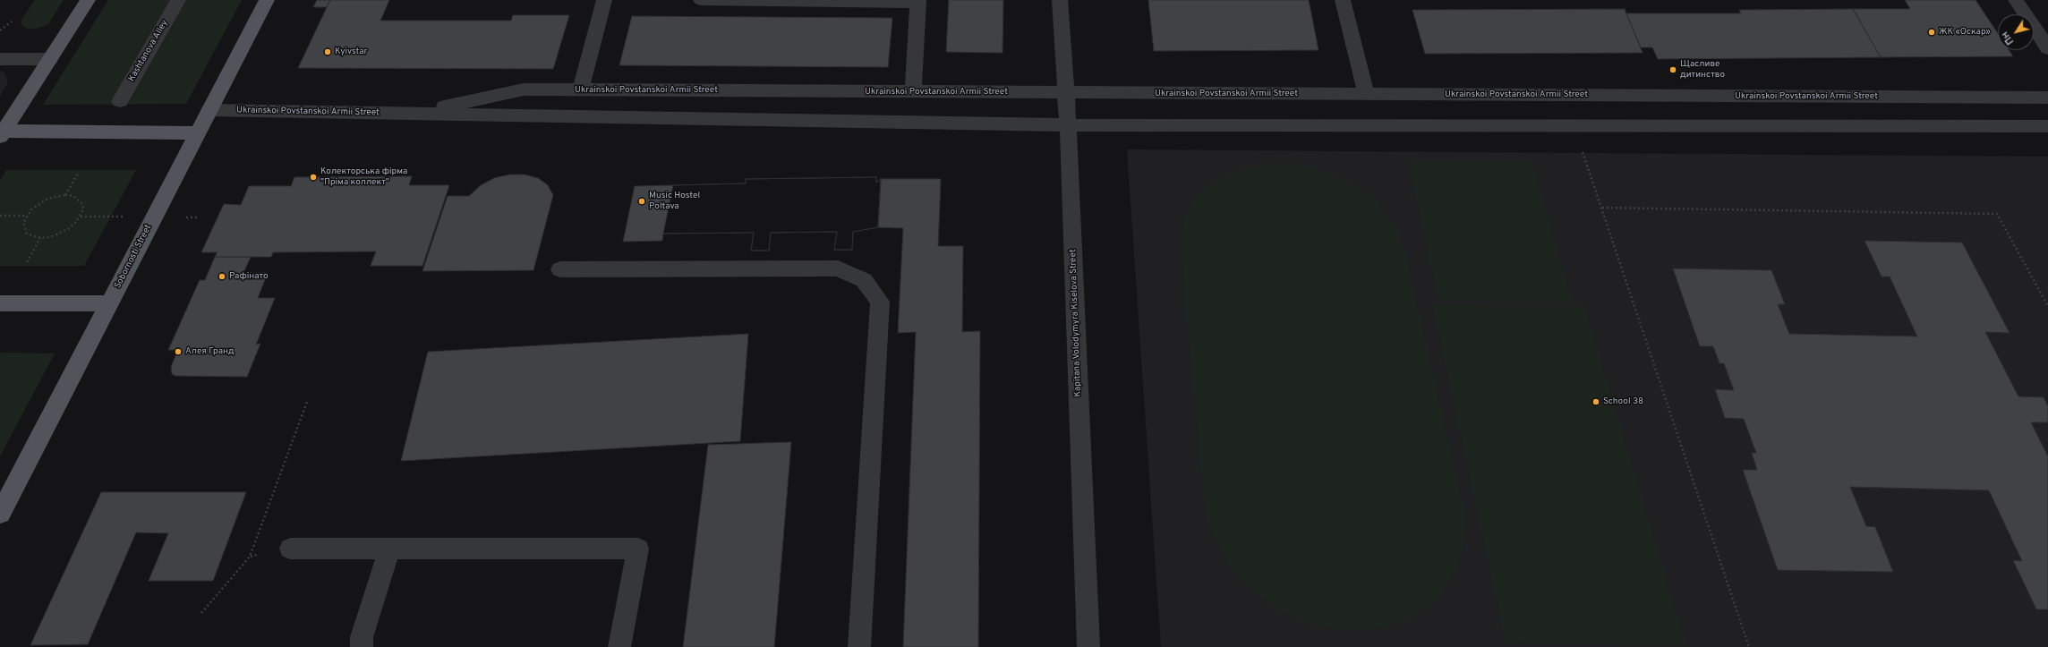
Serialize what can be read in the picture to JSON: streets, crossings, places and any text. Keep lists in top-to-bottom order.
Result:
{
  "streets": {
    "main road": ["Sobornosti Street"],
    "street": ["Kashtanova Alley", "Ukrainskoi Povstanskoi Armii Street", "Kapitana Volodymyra Kiselova Street"]
  },
  "crossings": [
    ["Ukrainskoi Povstanskoi Armii Street", "Sobornosti Street"],
    ["Ukrainskoi Povstanskoi Armii Street", "Kapitana Volodymyra Kiselova Street"]
  ],
  "places": [
    "ЖК «Оскар»",
    "Kyivstar",
    "Щасливе дитинство",
    "Колекторська фірма \"Пріма коллект\"",
    "Music Hostel Poltava",
    "Рафінато",
    "Алея Гранд",
    "School 38"
  ],
  "north": "bottom left"
}
